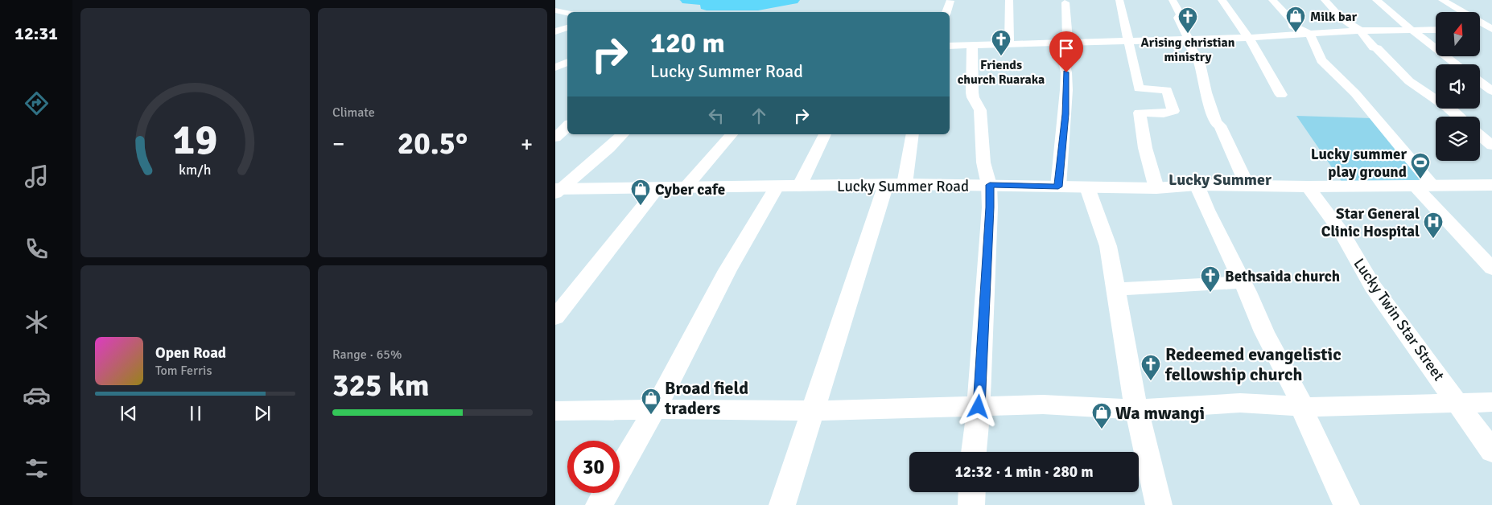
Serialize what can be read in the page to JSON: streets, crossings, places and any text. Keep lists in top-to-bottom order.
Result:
{
  "streets": {
    "street": ["Lucky Summer Road", "Lucky Twin Star Street"]
  },
  "crossings": [
    ["Lucky Summer Road", "Lucky Twin Star Street"]
  ],
  "districts": ["Lucky Summer"],
  "places": {
    "shop": [
      "Milk bar",
      "Cyber cafe",
      "Broad field traders",
      "Wa mwangi"
    ],
    "church": [
      "Arising christian ministry",
      "Friends church Ruaraka",
      "Bethsaida church",
      "Redeemed evangelistic fellowship church"
    ],
    "sports": ["Lucky summer play ground"],
    "hospital": ["Star General Clinic Hospital"]
  },
  "north": "top",
  "page": {
    "tabs": "12:31",
    "tile": [
      "Climate",
      ["Range · 65%", "325 km"]
    ],
    "turn": ["120 m", "Lucky Summer Road"],
    "heat": ["−", "20.5°", "+"],
    "song": ["Open Road", "Tom Ferris"],
    "limit": "30",
    "trip": "12:32 · 1 min · 280 m",
    "gauge": ["19", "km/h"]
  }
}
